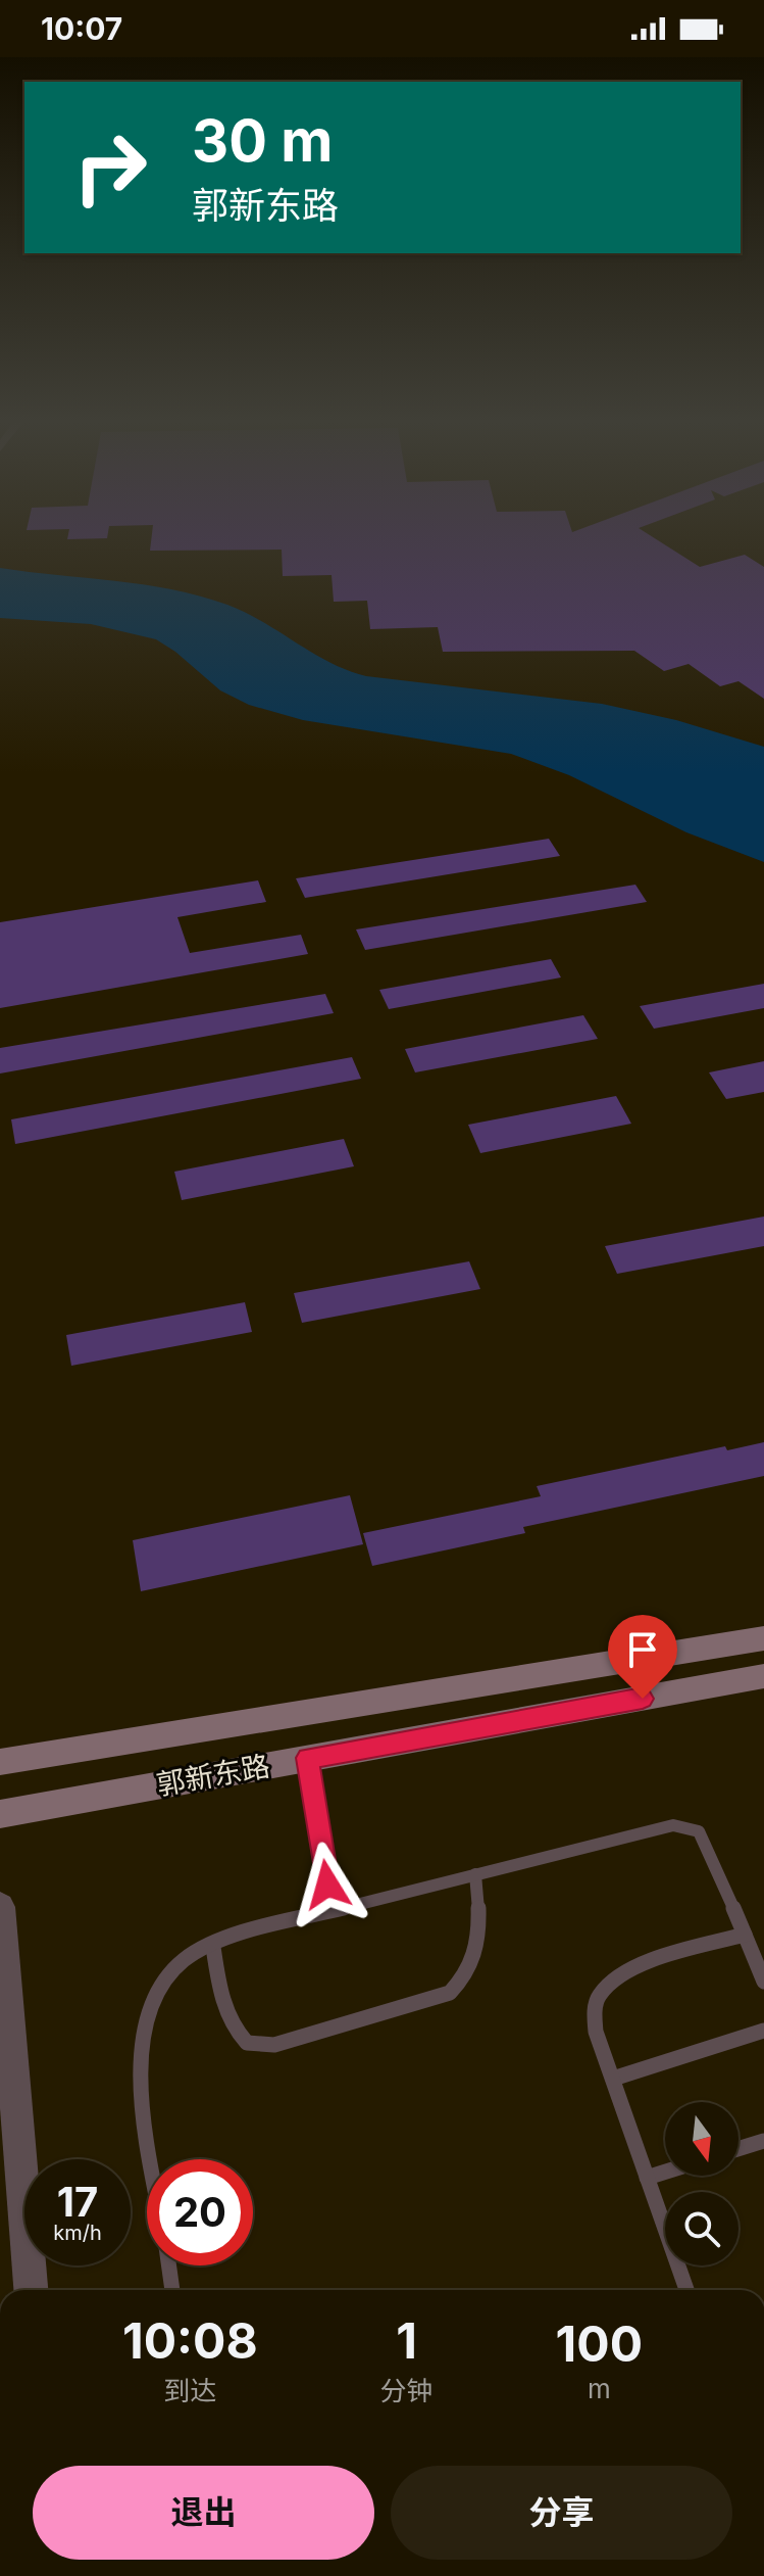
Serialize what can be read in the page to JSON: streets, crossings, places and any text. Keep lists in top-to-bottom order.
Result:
{
  "streets": {
    "main road": ["郭新东路"]
  },
  "north": "bottom",
  "page": {
    "status": "10:07",
    "turn": ["30 m", "郭新东路"],
    "speed": "17 km/h",
    "limit": "20",
    "eta": [
      "10:08",
      "到达",
      "1",
      "分钟",
      "100",
      "m"
    ],
    "buttons": ["退出", "分享"]
  }
}
